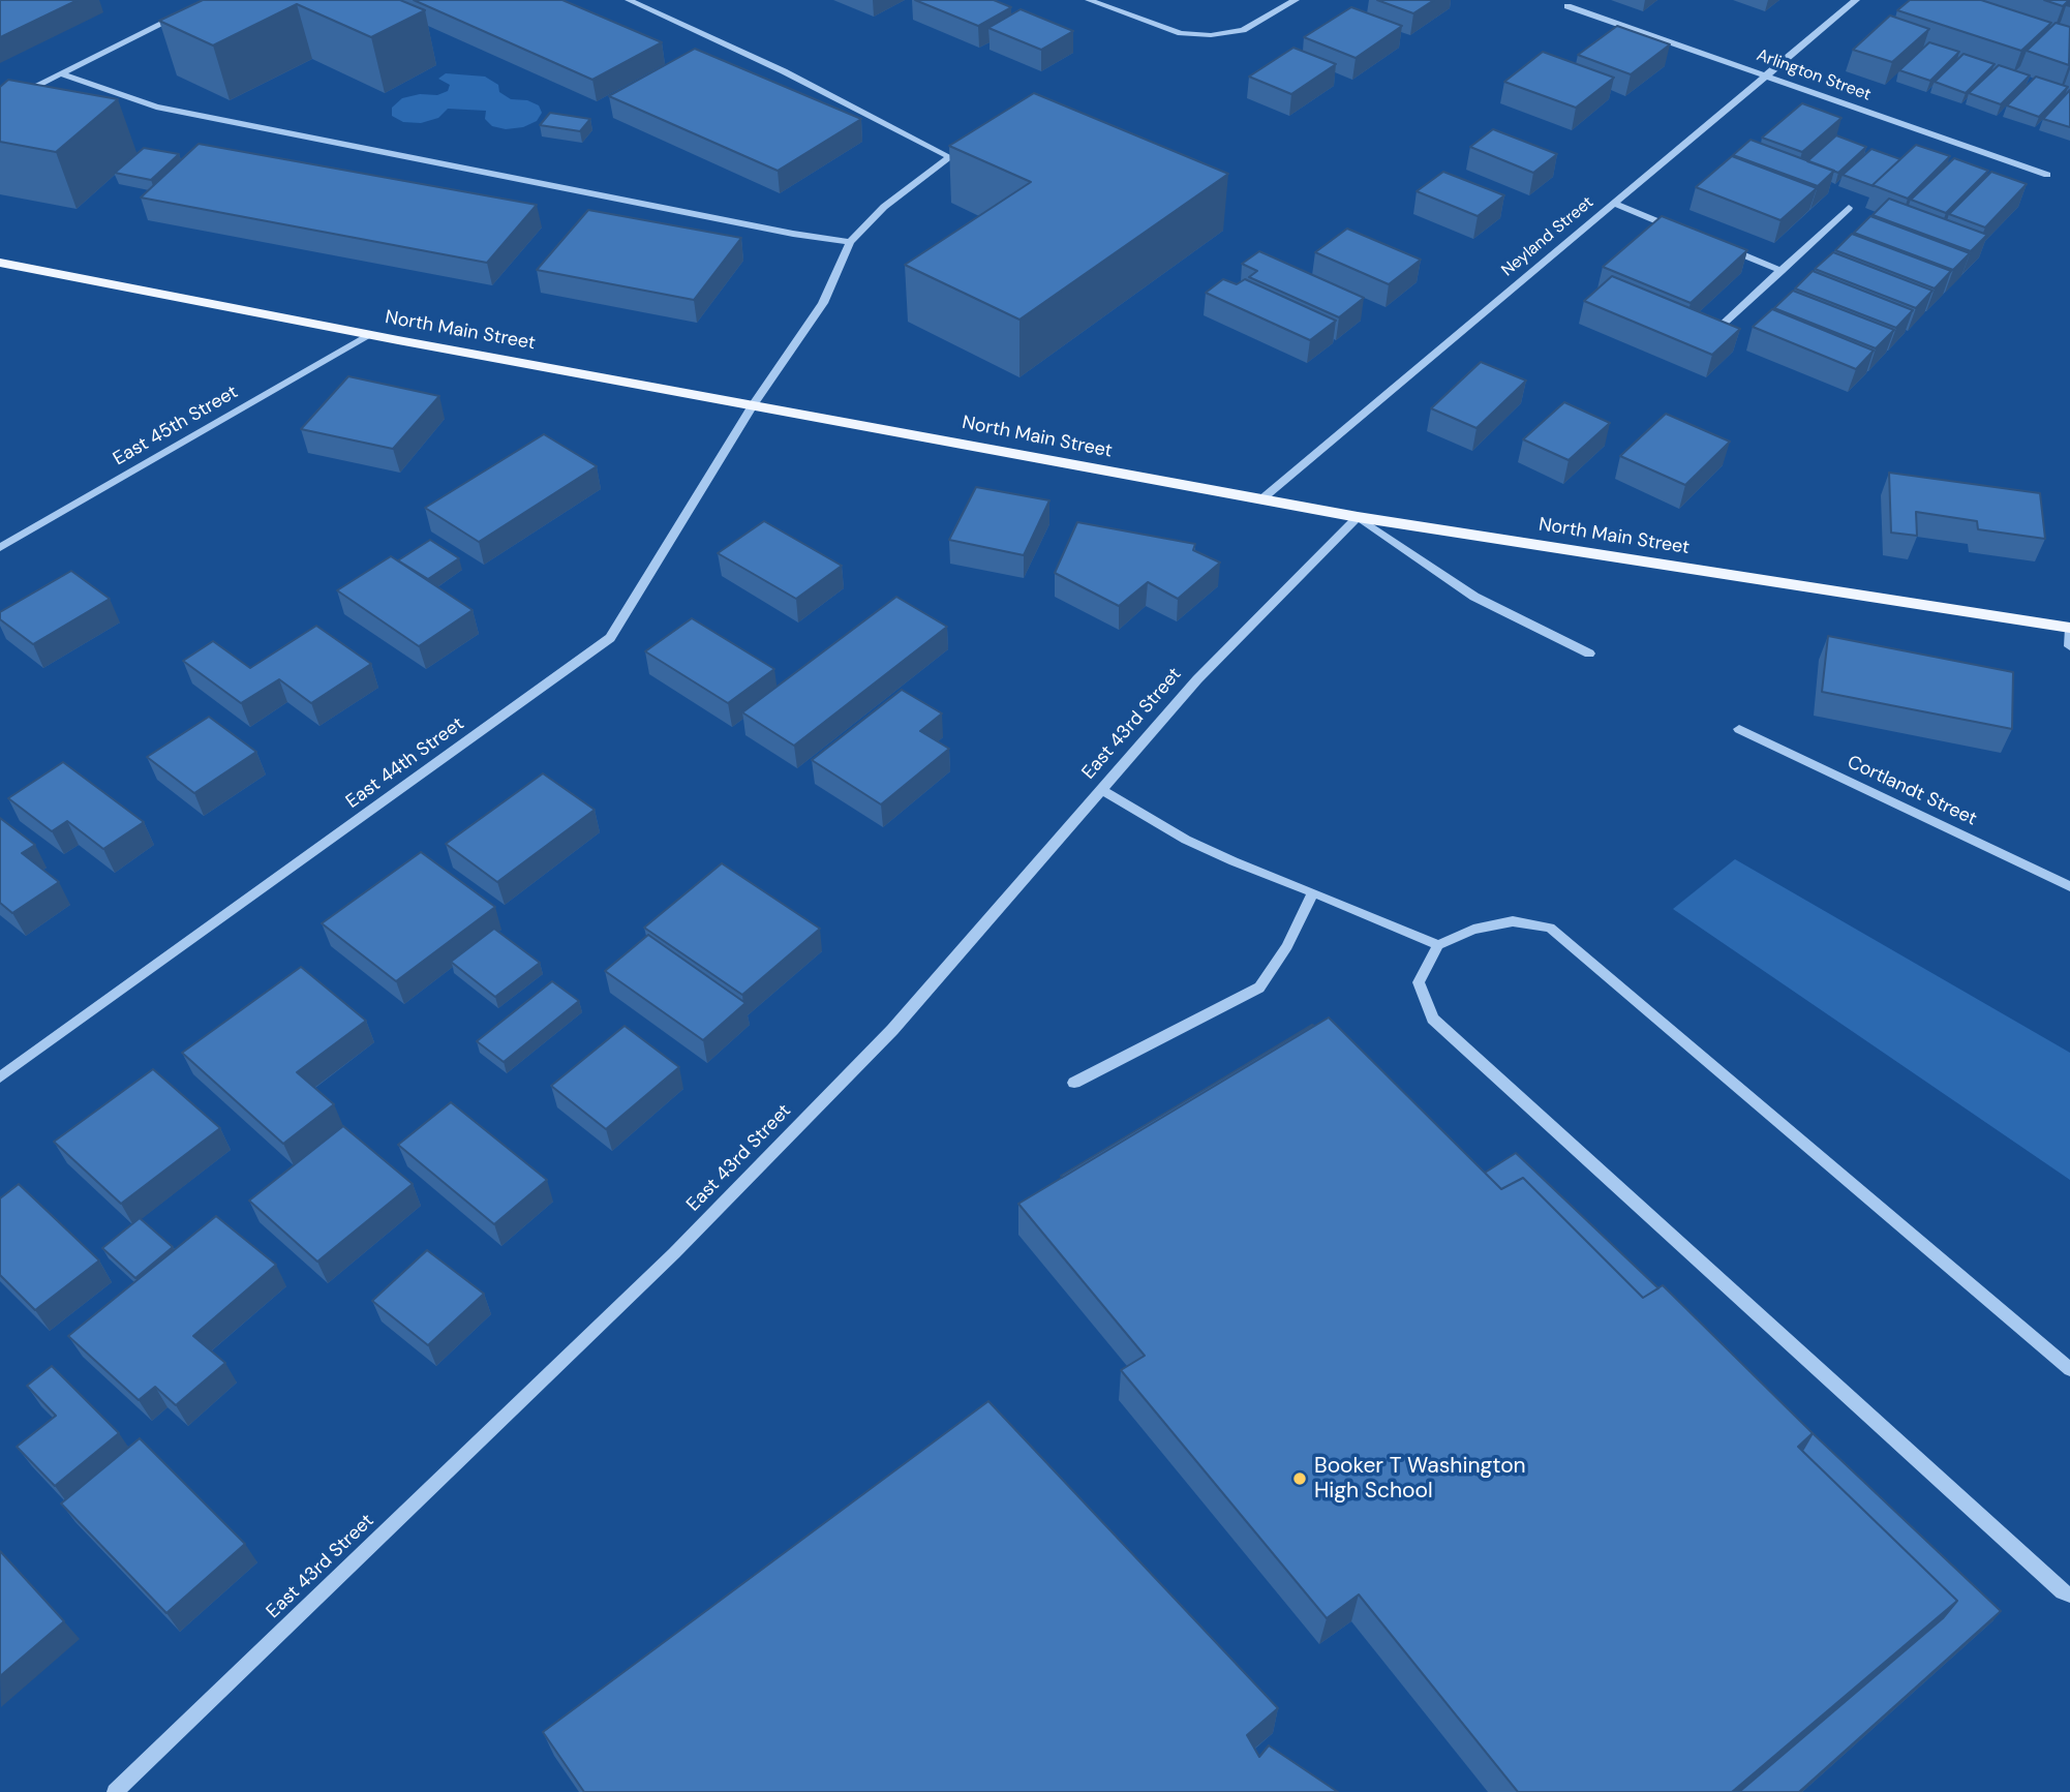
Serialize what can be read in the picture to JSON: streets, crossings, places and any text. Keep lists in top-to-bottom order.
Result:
{
  "streets": {
    "main road": ["North Main Street"],
    "street": [
      "Arlington Street",
      "Neyland Street",
      "East 45th Street",
      "East 43rd Street",
      "East 44th Street",
      "Cortlandt Street"
    ]
  },
  "crossings": [
    ["Arlington Street", "Neyland Street"],
    ["Neyland Street", "North Main Street"],
    ["North Main Street", "East 45th Street"],
    ["North Main Street", "East 43rd Street"],
    ["North Main Street", "East 44th Street"]
  ],
  "places": ["Booker T Washington High School"]
}
